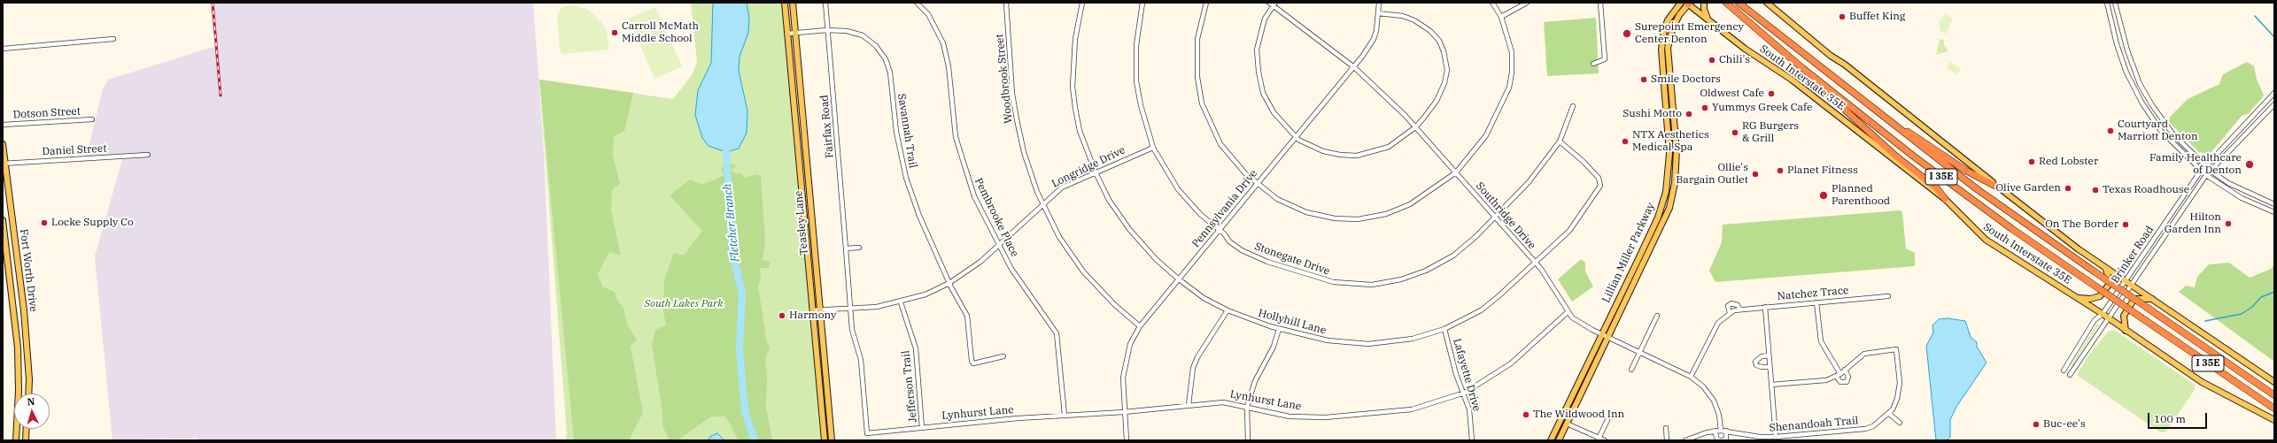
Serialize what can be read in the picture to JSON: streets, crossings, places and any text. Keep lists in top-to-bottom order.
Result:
{
  "streets": {
    "highway": ["I 35E"],
    "main road": [
      "South Interstate 35E",
      "Teasley Lane",
      "Lillian Miller Parkway",
      "Fort Worth Drive"
    ],
    "street": [
      "Woodbrook Street",
      "Dotson Street",
      "Fairfax Road",
      "Savannah Trail",
      "Daniel Street",
      "Longridge Drive",
      "Pennsylvania Drive",
      "Southridge Drive",
      "Pembrooke Place",
      "Brinker Road",
      "Stonegate Drive",
      "Natchez Trace",
      "Hollyhill Lane",
      "Lafayette Drive",
      "Jefferson Trail",
      "Lynhurst Lane",
      "Shenandoah Trail"
    ]
  },
  "crossings": [
    ["South Interstate 35E", "Lillian Miller Parkway"],
    ["South Interstate 35E", "Brinker Road"],
    ["Woodbrook Street", "Longridge Drive"],
    ["Woodbrook Street", "Pennsylvania Drive"],
    ["Fairfax Road", "Savannah Trail"],
    ["Fairfax Road", "Longridge Drive"],
    ["Fairfax Road", "Lynhurst Lane"],
    ["Savannah Trail", "Longridge Drive"],
    ["Savannah Trail", "Teasley Lane"],
    ["Daniel Street", "Fort Worth Drive"],
    ["Longridge Drive", "Pembrooke Place"],
    ["Longridge Drive", "Teasley Lane"],
    ["Longridge Drive", "Stonegate Drive"],
    ["Longridge Drive", "Hollyhill Lane"],
    ["Longridge Drive", "Jefferson Trail"],
    ["Pennsylvania Drive", "Southridge Drive"],
    ["Pennsylvania Drive", "Stonegate Drive"],
    ["Pennsylvania Drive", "Hollyhill Lane"],
    ["Pennsylvania Drive", "Lynhurst Lane"],
    ["Southridge Drive", "Lillian Miller Parkway"],
    ["Southridge Drive", "Stonegate Drive"],
    ["Southridge Drive", "Natchez Trace"],
    ["Southridge Drive", "Hollyhill Lane"],
    ["Southridge Drive", "Lynhurst Lane"],
    ["Southridge Drive", "Shenandoah Trail"],
    ["Pembrooke Place", "Lynhurst Lane"],
    ["Stonegate Drive", "Hollyhill Lane"],
    ["Hollyhill Lane", "Lafayette Drive"],
    ["Lafayette Drive", "Lynhurst Lane"],
    ["Jefferson Trail", "Lynhurst Lane"]
  ],
  "water": ["Fletcher Branch"],
  "parks": ["South Lakes Park"],
  "places": [
    "Buffet King",
    "Carroll McMath Middle School",
    "Surepoint Emergency Center Denton",
    "Chili's",
    "Smile Doctors",
    "Oldwest Cafe",
    "Yummys Greek Cafe",
    "Sushi Motto",
    "Courtyard Marriott Denton",
    "RG Burgers & Grill",
    "NTX Aesthetics Medical Spa",
    "Red Lobster",
    "Family Healthcare of Denton",
    "Planet Fitness",
    "Ollie's Bargain Outlet",
    "Olive Garden",
    "Texas Roadhouse",
    "Planned Parenthood",
    "Locke Supply Co",
    "Hilton Garden Inn",
    "On The Border",
    "Harmony",
    "The Wildwood Inn",
    "Buc-ee's"
  ],
  "scale_bar": "100 m",
  "north": "top"
}
